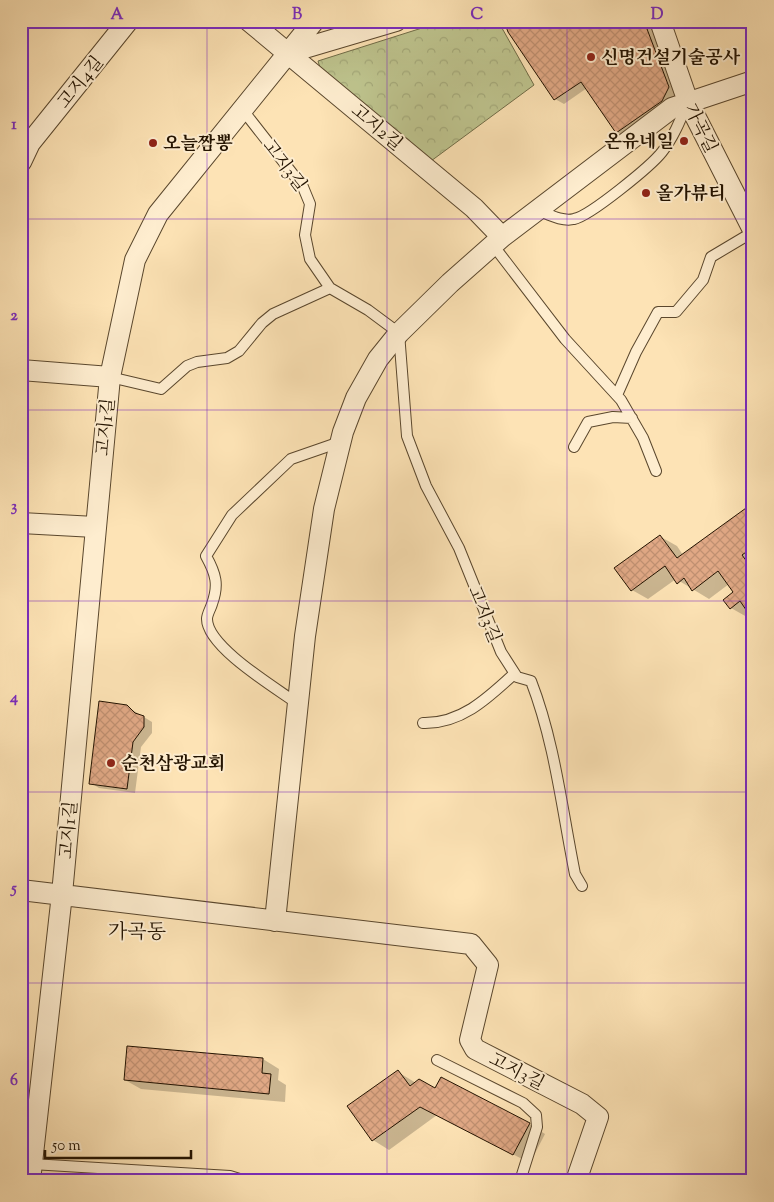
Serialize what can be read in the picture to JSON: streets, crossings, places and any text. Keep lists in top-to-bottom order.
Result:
{
  "streets": {
    "street": [
      "고지4길",
      "고지2길",
      "가곡길",
      "고지3길",
      "고지1길"
    ]
  },
  "crossings": [
    ["고지2길", "고지1길"],
    ["고지3길", "고지1길"]
  ],
  "districts": ["가곡동"],
  "places": [
    "신명건설기술공사",
    "온유네일",
    "오늘짬뽕",
    "올가뷰티",
    "순천삼광교회"
  ],
  "scale_bar": "50 m",
  "grid": {
    "columns": [
      "A",
      "B",
      "C",
      "D"
    ],
    "rows": [
      "1",
      "2",
      "3",
      "4",
      "5",
      "6"
    ]
  }
}
